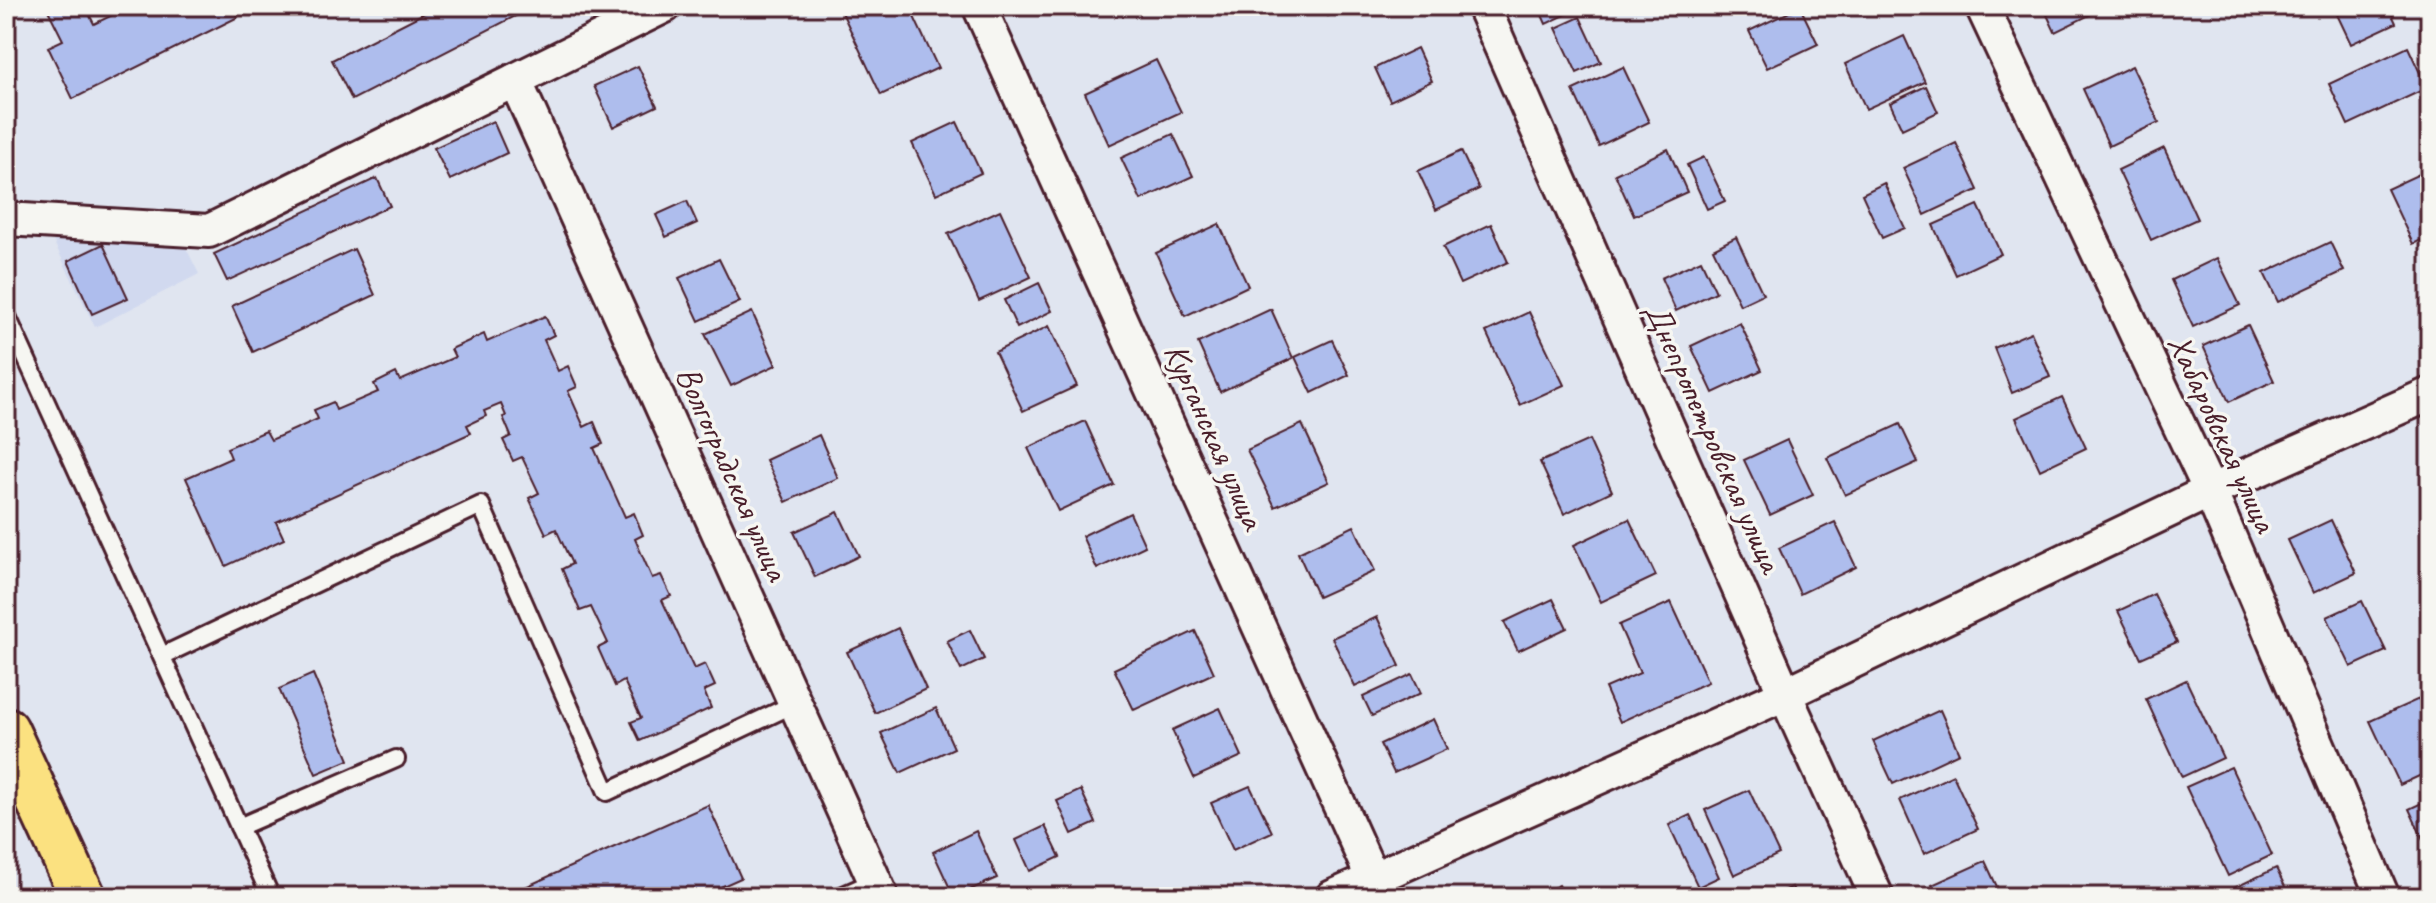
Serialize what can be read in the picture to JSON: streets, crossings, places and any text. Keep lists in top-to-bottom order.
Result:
{
  "streets": {
    "street": [
      "Хабаровская улица",
      "Курганская улица",
      "Днепропетровская улица",
      "Волгоградская улица"
    ]
  }
}
